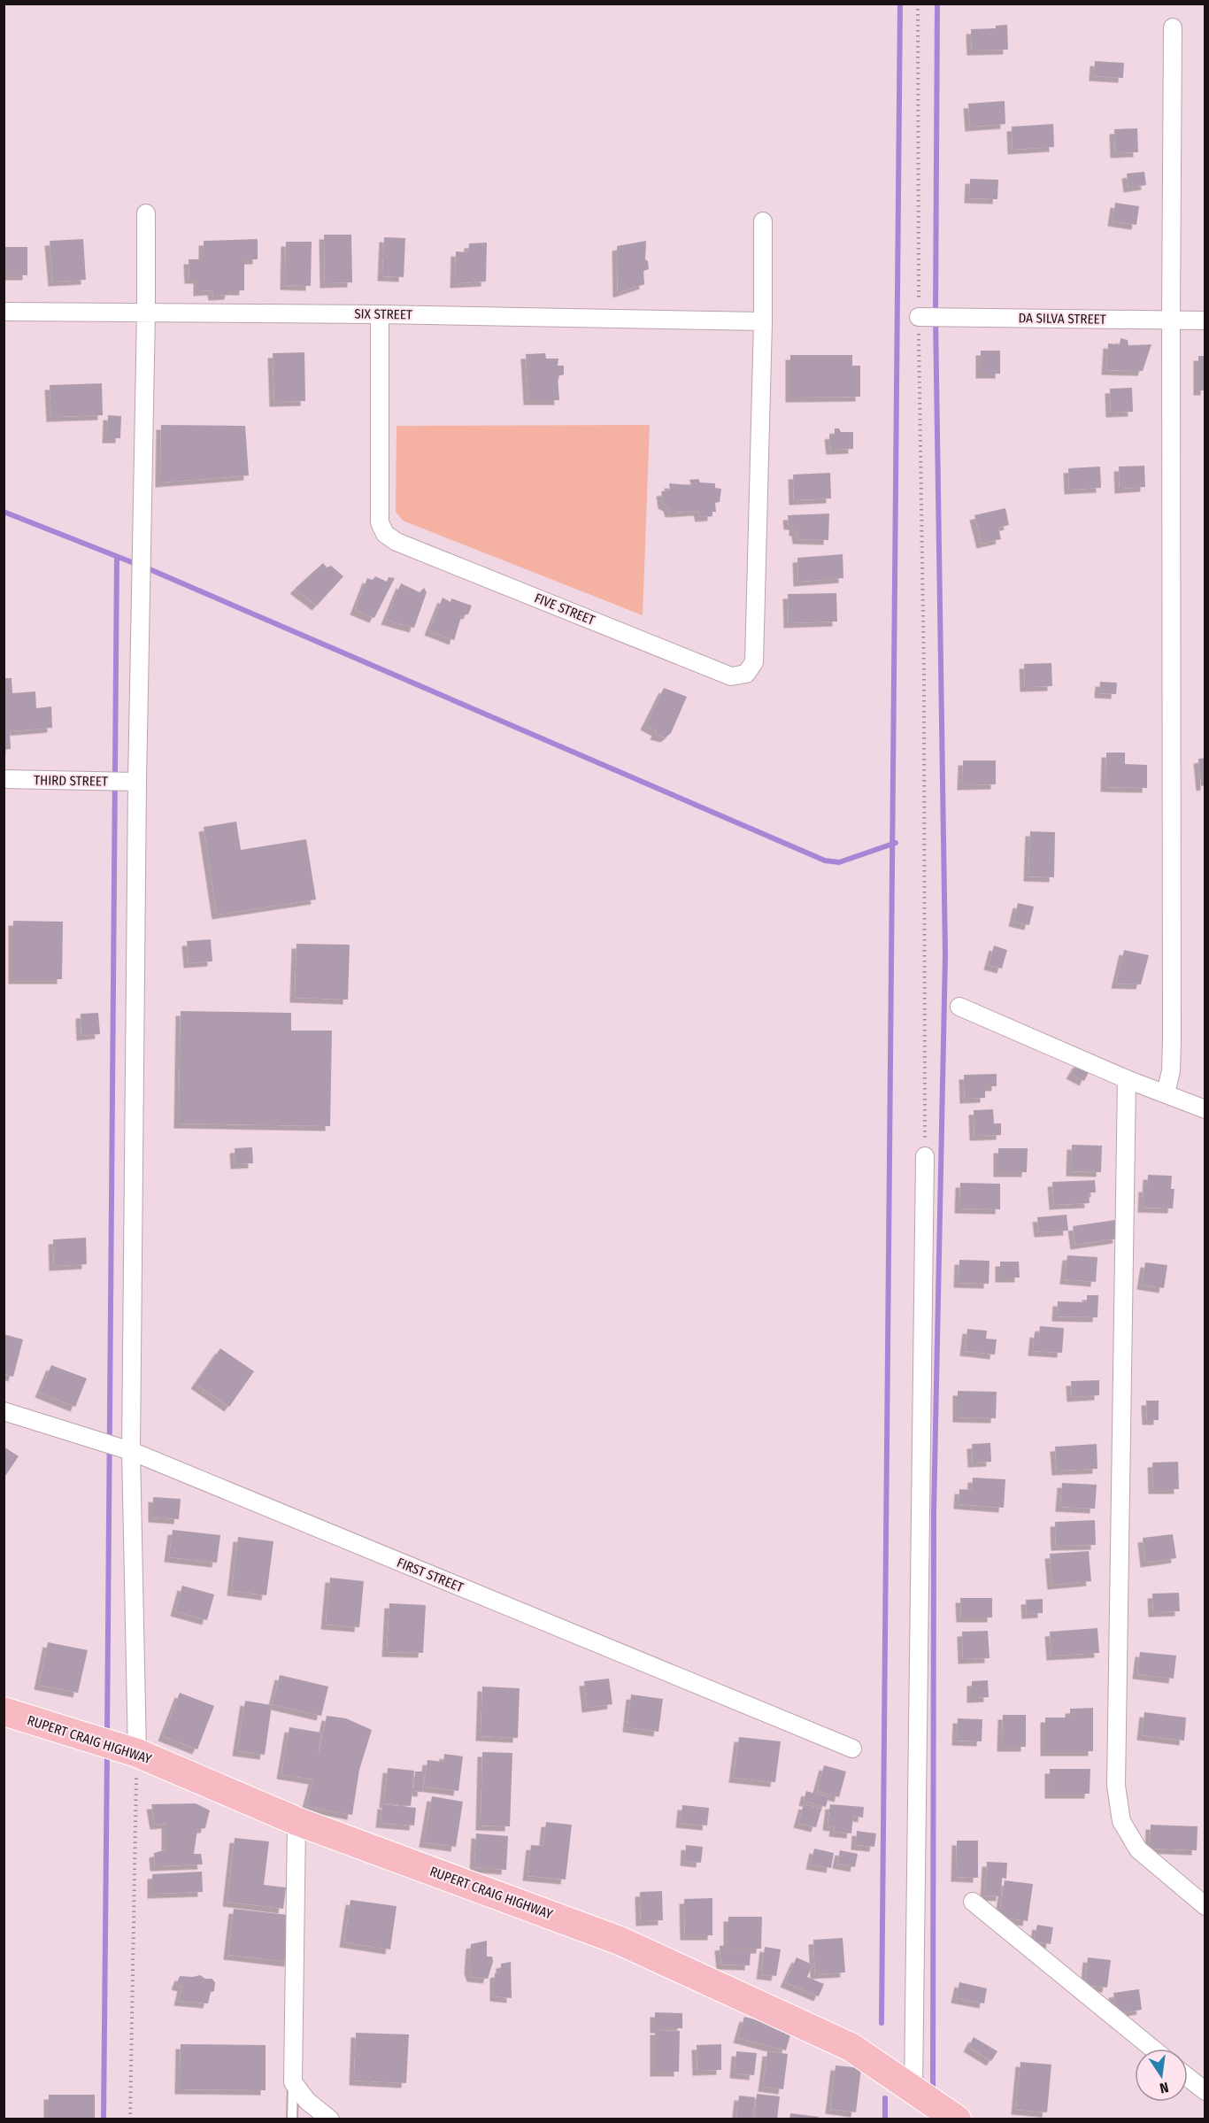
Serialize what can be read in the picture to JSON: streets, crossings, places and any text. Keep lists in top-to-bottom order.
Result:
{
  "streets": {
    "main road": ["RUPERT CRAIG HIGHWAY"],
    "street": [
      "SIX STREET",
      "DA SILVA STREET",
      "FIVE STREET",
      "THIRD STREET",
      "FIRST STREET"
    ]
  },
  "crossings": [
    ["SIX STREET", "FIVE STREET"]
  ],
  "north": "bottom"
}
